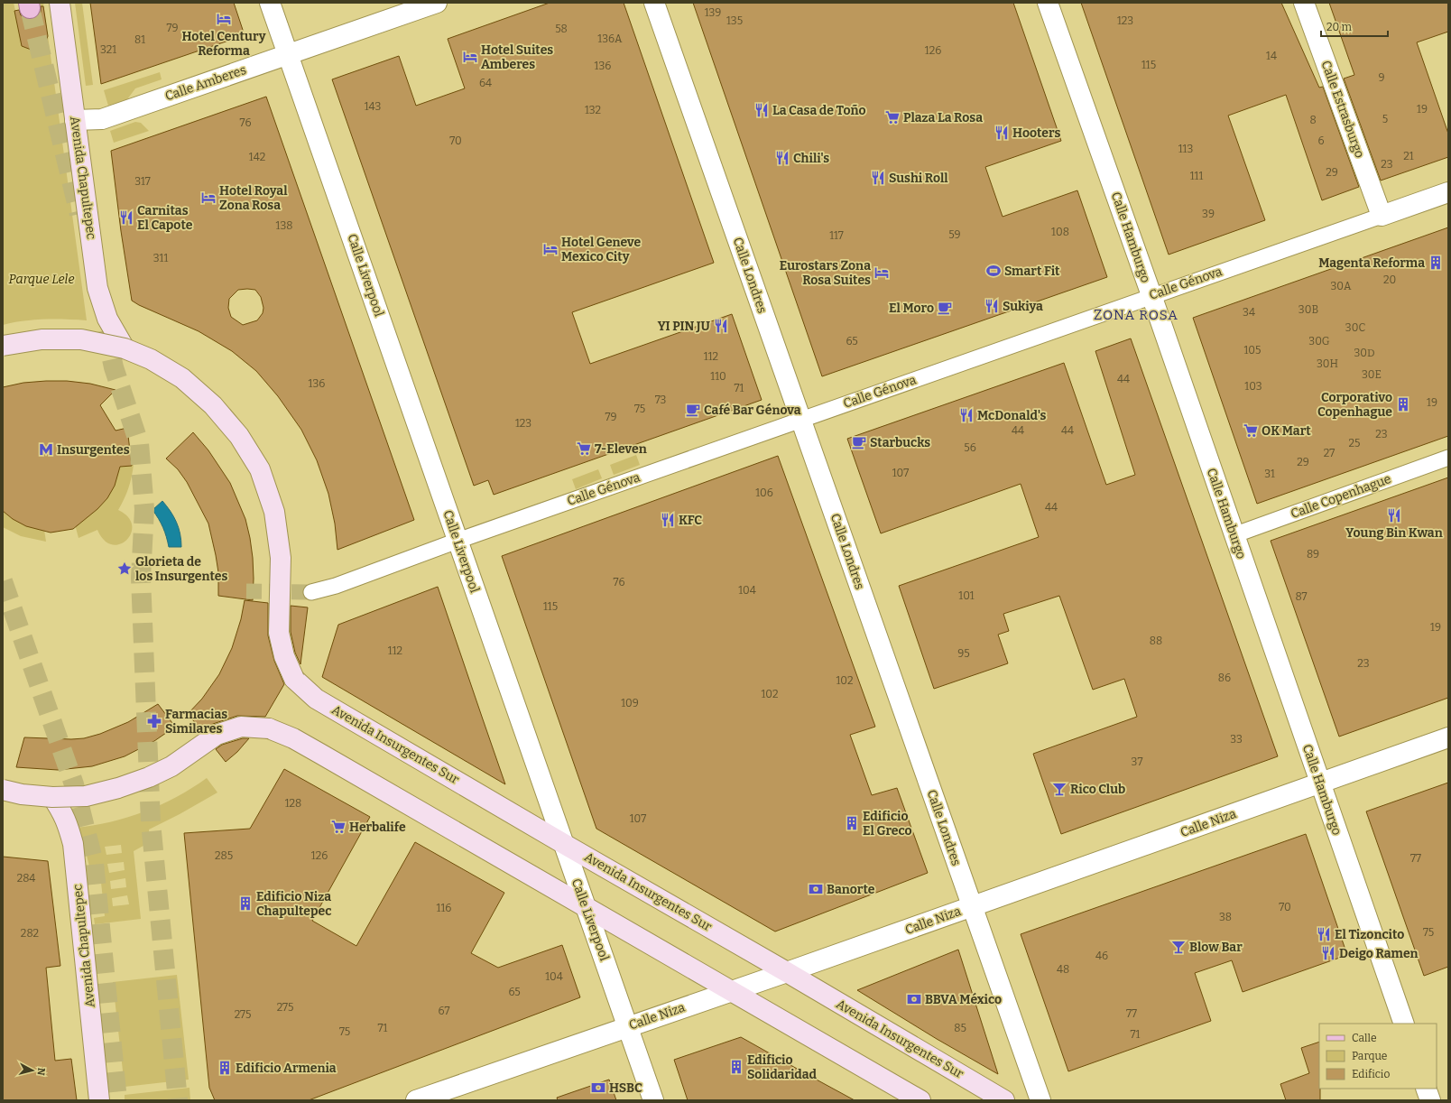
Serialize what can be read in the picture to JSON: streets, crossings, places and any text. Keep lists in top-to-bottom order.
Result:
{
  "streets": {
    "main road": ["Avenida Chapultepec", "Avenida Insurgentes Sur"],
    "street": [
      "Calle Amberes",
      "Calle Estrasburgo",
      "Calle Hamburgo",
      "Calle Liverpool",
      "Calle Londres",
      "Calle Génova",
      "Calle Copenhague",
      "Calle Niza"
    ]
  },
  "crossings": [
    ["Calle Amberes", "Avenida Chapultepec"],
    ["Calle Amberes", "Calle Liverpool"],
    ["Calle Estrasburgo", "Calle Génova"],
    ["Avenida Chapultepec", "Avenida Insurgentes Sur"],
    ["Calle Hamburgo", "Calle Génova"],
    ["Calle Hamburgo", "Calle Copenhague"],
    ["Calle Hamburgo", "Calle Niza"],
    ["Calle Liverpool", "Calle Génova"],
    ["Calle Liverpool", "Avenida Insurgentes Sur"],
    ["Calle Liverpool", "Calle Niza"],
    ["Calle Londres", "Calle Génova"],
    ["Calle Londres", "Calle Niza"],
    ["Avenida Insurgentes Sur", "Calle Niza"]
  ],
  "districts": ["ZONA ROSA"],
  "parks": ["Parque Lele"],
  "places": {
    "hotel": [
      "Hotel Century Reforma",
      "Hotel Suites Amberes",
      "Hotel Royal Zona Rosa",
      "Hotel Geneve Mexico City",
      "Eurostars Zona Rosa Suites"
    ],
    "restaurant": [
      "La Casa de Toño",
      "Hooters",
      "Chili's",
      "Sushi Roll",
      "Carnitas El Capote",
      "Sukiya",
      "YI PIN JU",
      "McDonald's",
      "Young Bin Kwan",
      "KFC",
      "El Tizoncito",
      "Deigo Ramen"
    ],
    "supermarket": [
      "Plaza La Rosa",
      "OK Mart",
      "7-Eleven",
      "Herbalife"
    ],
    "building": [
      "Magenta Reforma",
      "Corporativo Copenhague",
      "Edificio El Greco",
      "Edificio Niza Chapultepec",
      "Edificio Solidaridad",
      "Edificio Armenia"
    ],
    "sports": ["Smart Fit"],
    "cafe": ["El Moro", "Café Bar Génova", "Starbucks"],
    "metro station": ["Insurgentes"],
    "place": ["Glorieta de los Insurgentes"],
    "pharmacy": ["Farmacias Similares"],
    "bar": ["Rico Club", "Blow Bar"],
    "bank": ["Banorte", "BBVA México", "HSBC"]
  },
  "house_numbers": [
    "139",
    "135",
    "123",
    "79",
    "58",
    "136A",
    "81",
    "321",
    "126",
    "14",
    "115",
    "136",
    "9",
    "64",
    "143",
    "19",
    "132",
    "5",
    "8",
    "76",
    "70",
    "6",
    "113",
    "21",
    "142",
    "23",
    "29",
    "111",
    "317",
    "39",
    "138",
    "108",
    "59",
    "117",
    "311",
    "20",
    "30A",
    "30B",
    "34",
    "30C",
    "65",
    "30G",
    "105",
    "30D",
    "112",
    "30H",
    "30E",
    "110",
    "44",
    "136",
    "103",
    "71",
    "73",
    "19",
    "75",
    "79",
    "123",
    "44",
    "44",
    "23",
    "25",
    "56",
    "27",
    "29",
    "107",
    "31",
    "106",
    "44",
    "89",
    "76",
    "104",
    "101",
    "87",
    "115",
    "19",
    "88",
    "112",
    "95",
    "23",
    "86",
    "102",
    "102",
    "109",
    "33",
    "37",
    "128",
    "107",
    "285",
    "126",
    "77",
    "284",
    "70",
    "116",
    "38",
    "75",
    "282",
    "46",
    "48",
    "104",
    "65",
    "275",
    "67",
    "77",
    "275",
    "71",
    "85",
    "75",
    "71"
  ],
  "legend": ["Calle", "Parque", "Edificio"],
  "scale_bar": "20 m",
  "north": "right"
}
